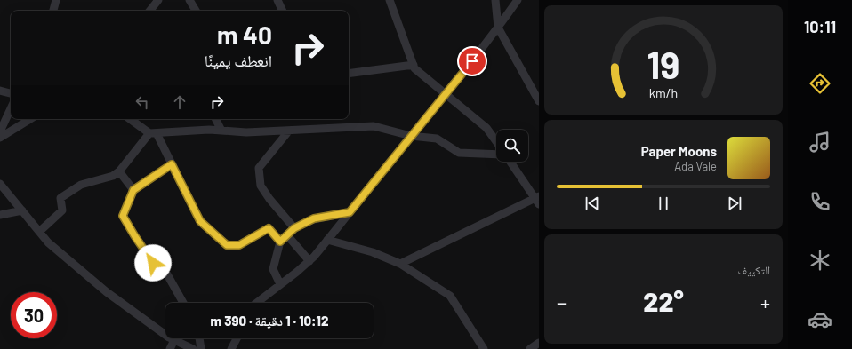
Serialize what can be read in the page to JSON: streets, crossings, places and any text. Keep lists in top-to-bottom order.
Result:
{
  "page": {
    "tabs": "10:11",
    "turn": ["40 m", "انعطف يمينًا"],
    "song": ["Paper Moons", "Ada Vale"],
    "tile": "التكييف",
    "heat": ["−", "22°", "+"],
    "limit": "30",
    "trip": "10:12 · 1 دقيقة · 390 m",
    "gauge": ["19", "km/h"]
  }
}
